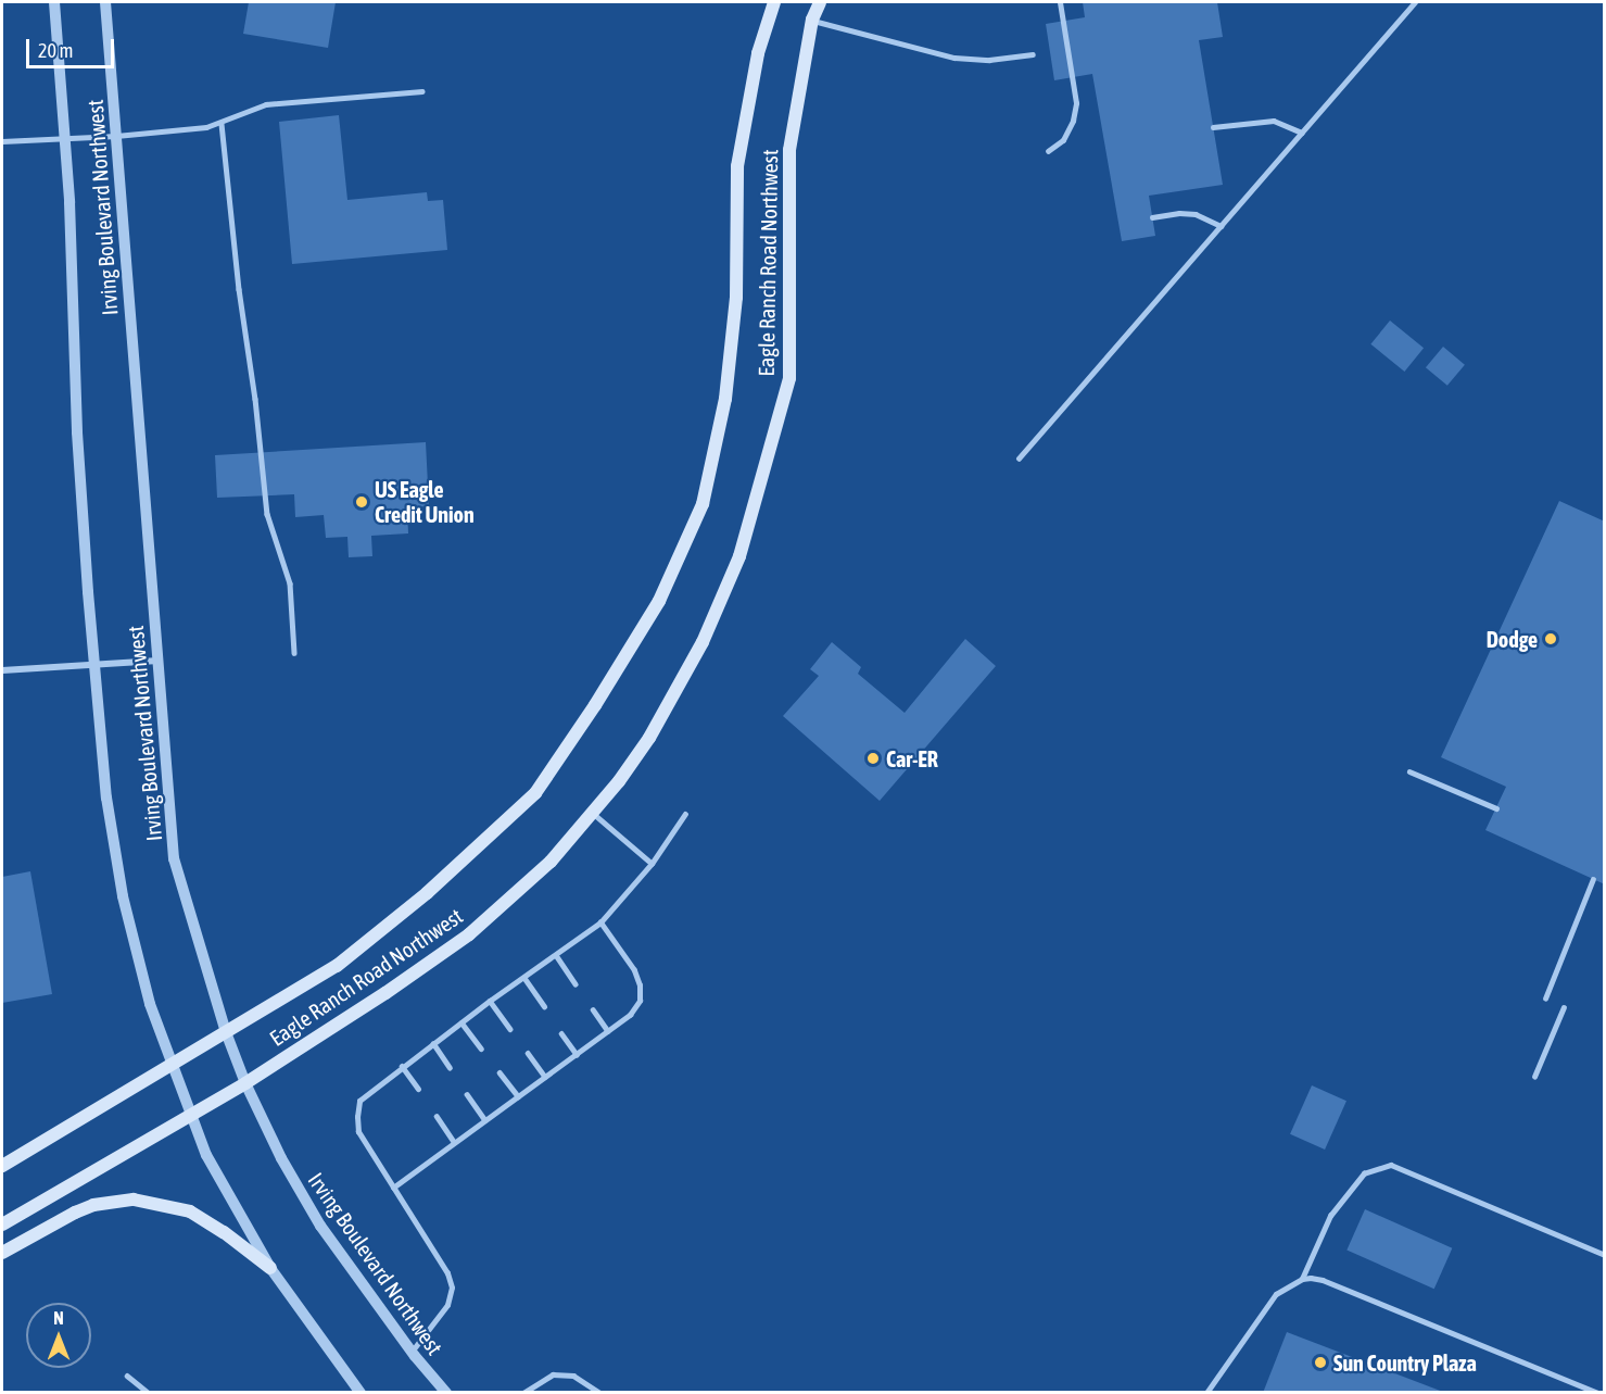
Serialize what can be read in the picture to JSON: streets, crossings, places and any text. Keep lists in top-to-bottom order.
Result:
{
  "streets": {
    "main road": ["Eagle Ranch Road Northwest"],
    "street": ["Irving Boulevard Northwest"]
  },
  "crossings": [
    ["Irving Boulevard Northwest", "Eagle Ranch Road Northwest"]
  ],
  "places": [
    "US Eagle Credit Union",
    "Dodge",
    "Car-ER",
    "Sun Country Plaza"
  ],
  "scale_bar": "20 m",
  "north": "top"
}
